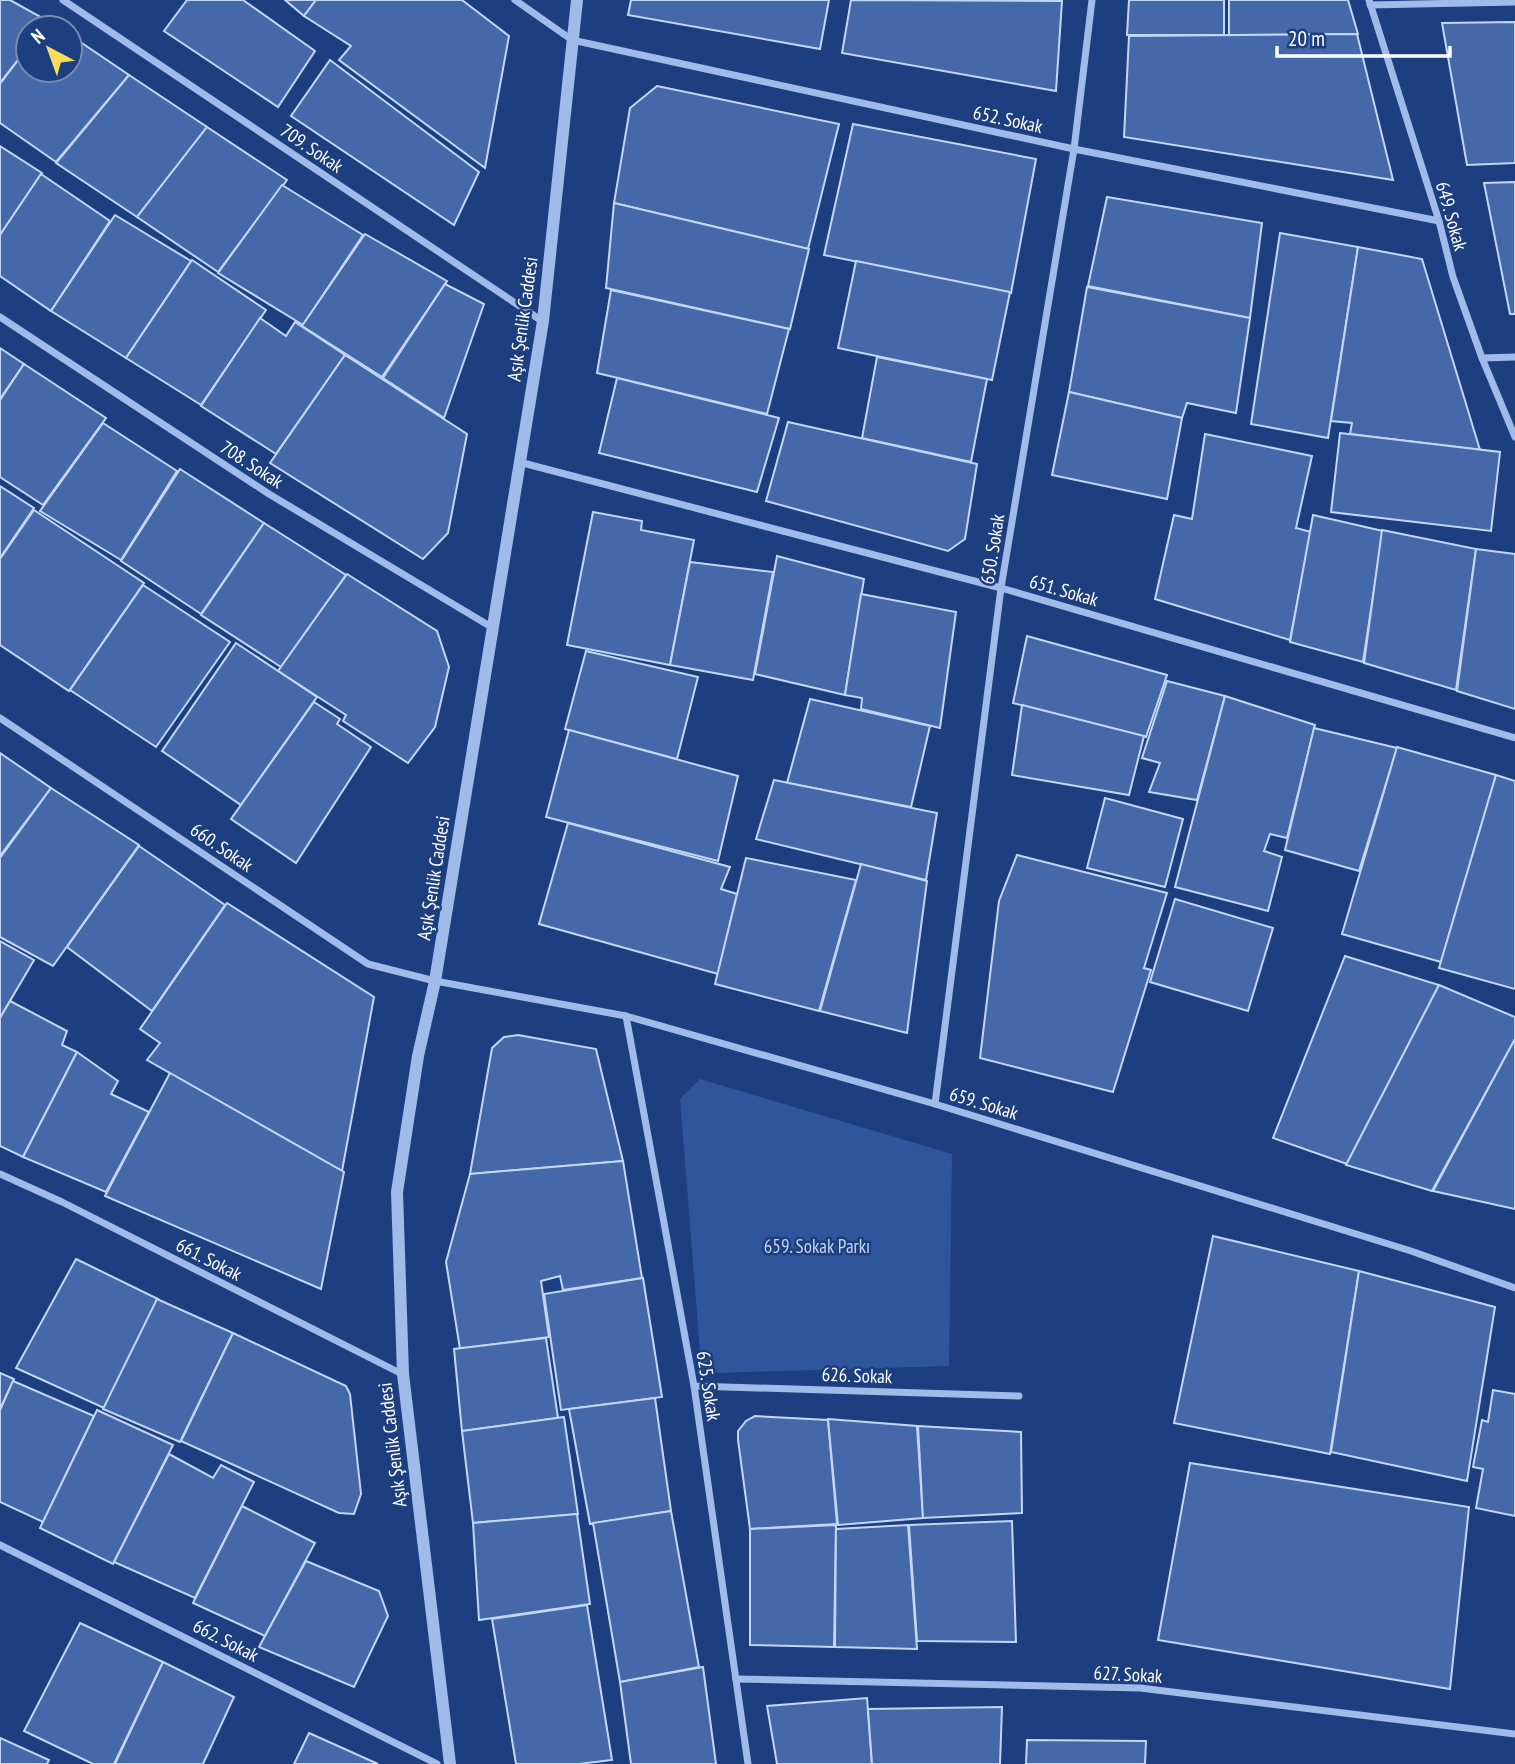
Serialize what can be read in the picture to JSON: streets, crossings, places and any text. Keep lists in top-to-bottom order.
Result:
{
  "streets": {
    "street": [
      "652. Sokak",
      "709. Sokak",
      "649. Sokak",
      "Aşık Şenlik Caddesi",
      "708. Sokak",
      "650. Sokak",
      "651. Sokak",
      "660. Sokak",
      "659. Sokak",
      "661. Sokak",
      "626. Sokak",
      "625. Sokak",
      "662. Sokak",
      "627. Sokak"
    ]
  },
  "crossings": [
    ["652. Sokak", "649. Sokak"],
    ["652. Sokak", "Aşık Şenlik Caddesi"],
    ["652. Sokak", "650. Sokak"],
    ["709. Sokak", "Aşık Şenlik Caddesi"],
    ["Aşık Şenlik Caddesi", "708. Sokak"],
    ["Aşık Şenlik Caddesi", "651. Sokak"],
    ["Aşık Şenlik Caddesi", "660. Sokak"],
    ["Aşık Şenlik Caddesi", "659. Sokak"],
    ["Aşık Şenlik Caddesi", "661. Sokak"],
    ["650. Sokak", "651. Sokak"],
    ["650. Sokak", "659. Sokak"],
    ["660. Sokak", "659. Sokak"],
    ["659. Sokak", "625. Sokak"],
    ["626. Sokak", "625. Sokak"],
    ["625. Sokak", "627. Sokak"]
  ],
  "parks": ["659. Sokak Parkı"],
  "scale_bar": "20 m",
  "north": "top left"
}
